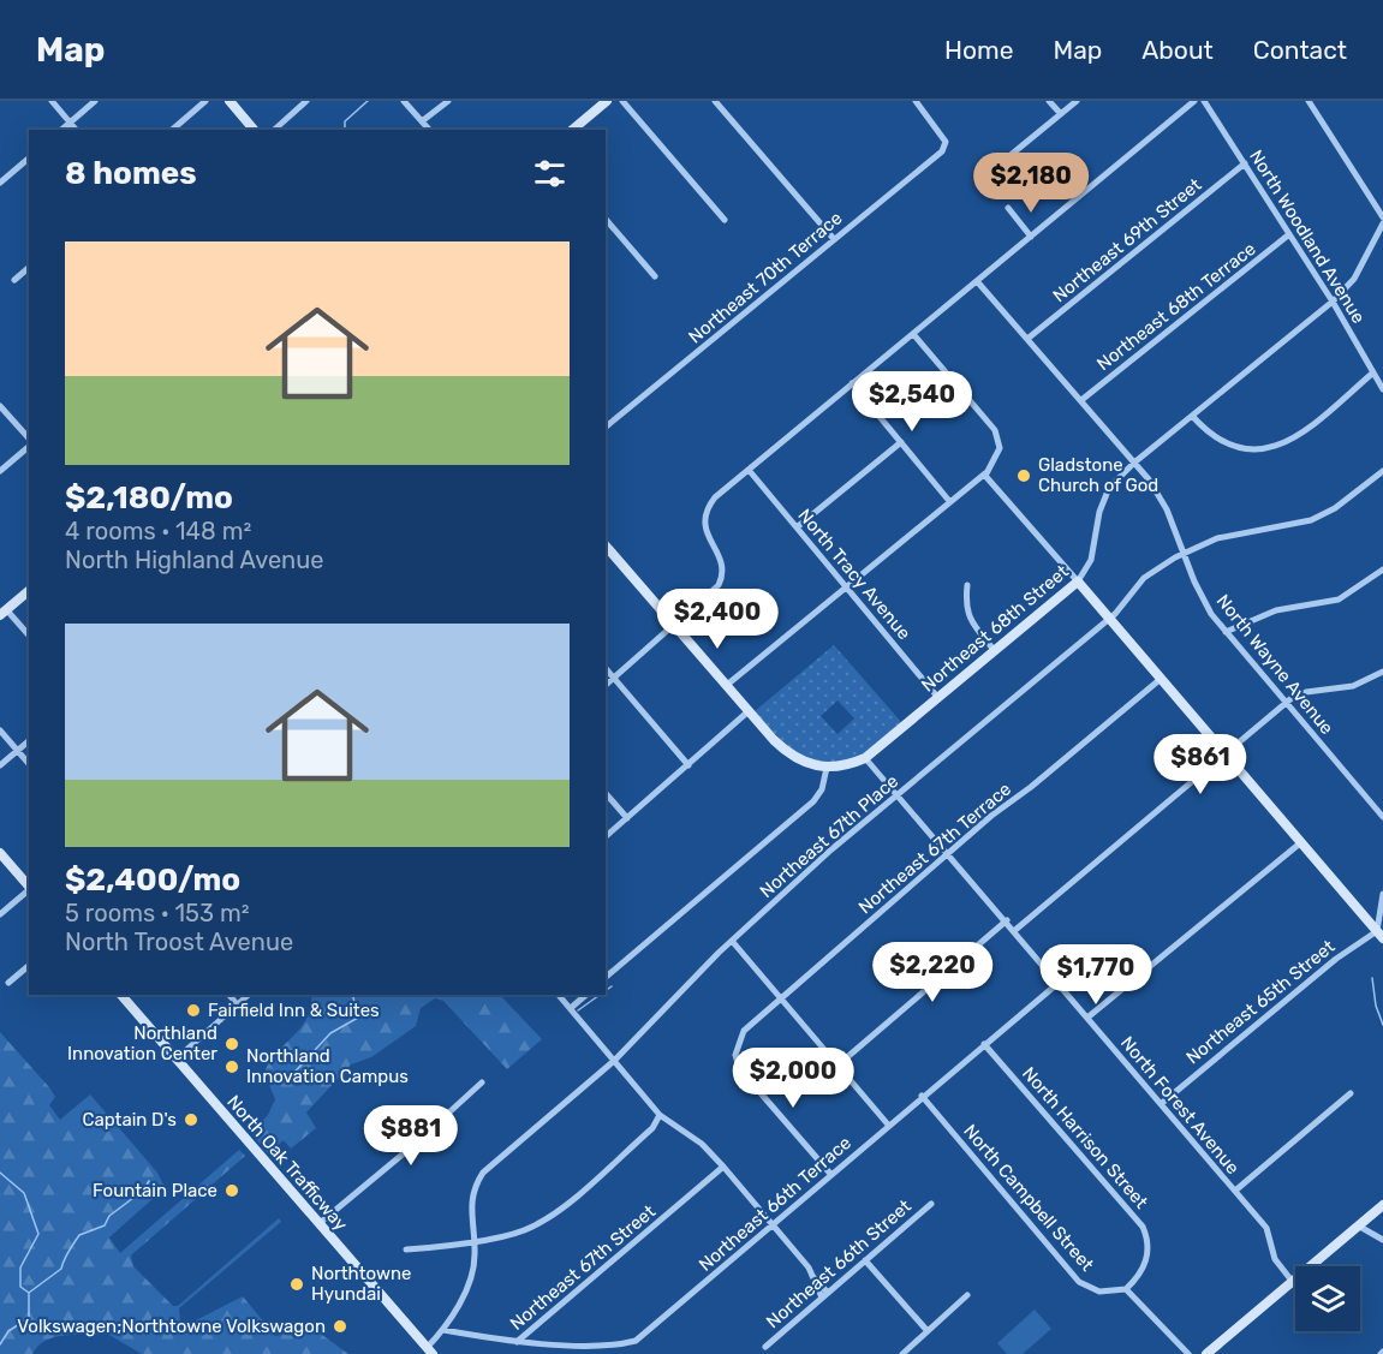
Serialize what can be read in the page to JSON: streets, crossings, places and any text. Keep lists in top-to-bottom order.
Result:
{
  "streets": {
    "street": [
      "North Woodland Avenue",
      "Northeast 69th Street",
      "Northeast 70th Terrace",
      "Northeast 68th Terrace",
      "North Tracy Avenue",
      "Northeast 68th Street",
      "North Wayne Avenue",
      "Northeast 67th Place",
      "Northeast 67th Terrace",
      "Northeast 65th Street",
      "North Forest Avenue",
      "North Harrison Street",
      "North Oak Trafficway",
      "North Campbell Street",
      "Northeast 66th Terrace",
      "Northeast 66th Street",
      "Northeast 67th Street"
    ]
  },
  "crossings": [
    ["North Woodland Avenue", "Northeast 69th Street"],
    ["North Woodland Avenue", "Northeast 68th Terrace"],
    ["North Woodland Avenue", "Northeast 68th Street"],
    ["Northeast 69th Street", "North Wayne Avenue"],
    ["Northeast 68th Terrace", "North Wayne Avenue"],
    ["North Tracy Avenue", "Northeast 68th Street"],
    ["Northeast 68th Street", "North Wayne Avenue"],
    ["Northeast 68th Street", "North Forest Avenue"],
    ["North Wayne Avenue", "Northeast 67th Place"],
    ["Northeast 67th Place", "North Forest Avenue"],
    ["Northeast 67th Place", "North Oak Trafficway"],
    ["Northeast 67th Place", "Northeast 67th Street"],
    ["Northeast 67th Terrace", "North Forest Avenue"],
    ["Northeast 67th Terrace", "Northeast 66th Terrace"],
    ["Northeast 65th Street", "North Forest Avenue"],
    ["North Forest Avenue", "Northeast 66th Terrace"],
    ["North Harrison Street", "North Campbell Street"],
    ["North Harrison Street", "Northeast 66th Terrace"],
    ["North Campbell Street", "Northeast 66th Terrace"],
    ["Northeast 66th Terrace", "Northeast 67th Street"]
  ],
  "places": [
    "Gladstone Church of God",
    "Fairfield Inn & Suites",
    "Northland Innovation Center",
    "Northland Innovation Campus",
    "Captain D's",
    "Fountain Place",
    "Northtowne Hyundai",
    "Volkswagen;Northtowne Volkswagon"
  ],
  "page": {
    "header": "Map",
    "nav": [
      "Home",
      "Map",
      "About",
      "Contact"
    ],
    "heading": "8 homes",
    "price": [
      "$2,180",
      "$2,540",
      "$2,400",
      "$861",
      "$2,220",
      "$1,770",
      "$2,000",
      "$881"
    ],
    "list": [
      {
        "name": "$2,180/mo",
        "note": "4 rooms · 148 m² · North Highland Avenue"
      },
      {
        "name": "$2,400/mo",
        "note": "5 rooms · 153 m² · North Troost Avenue"
      }
    ]
  }
}
